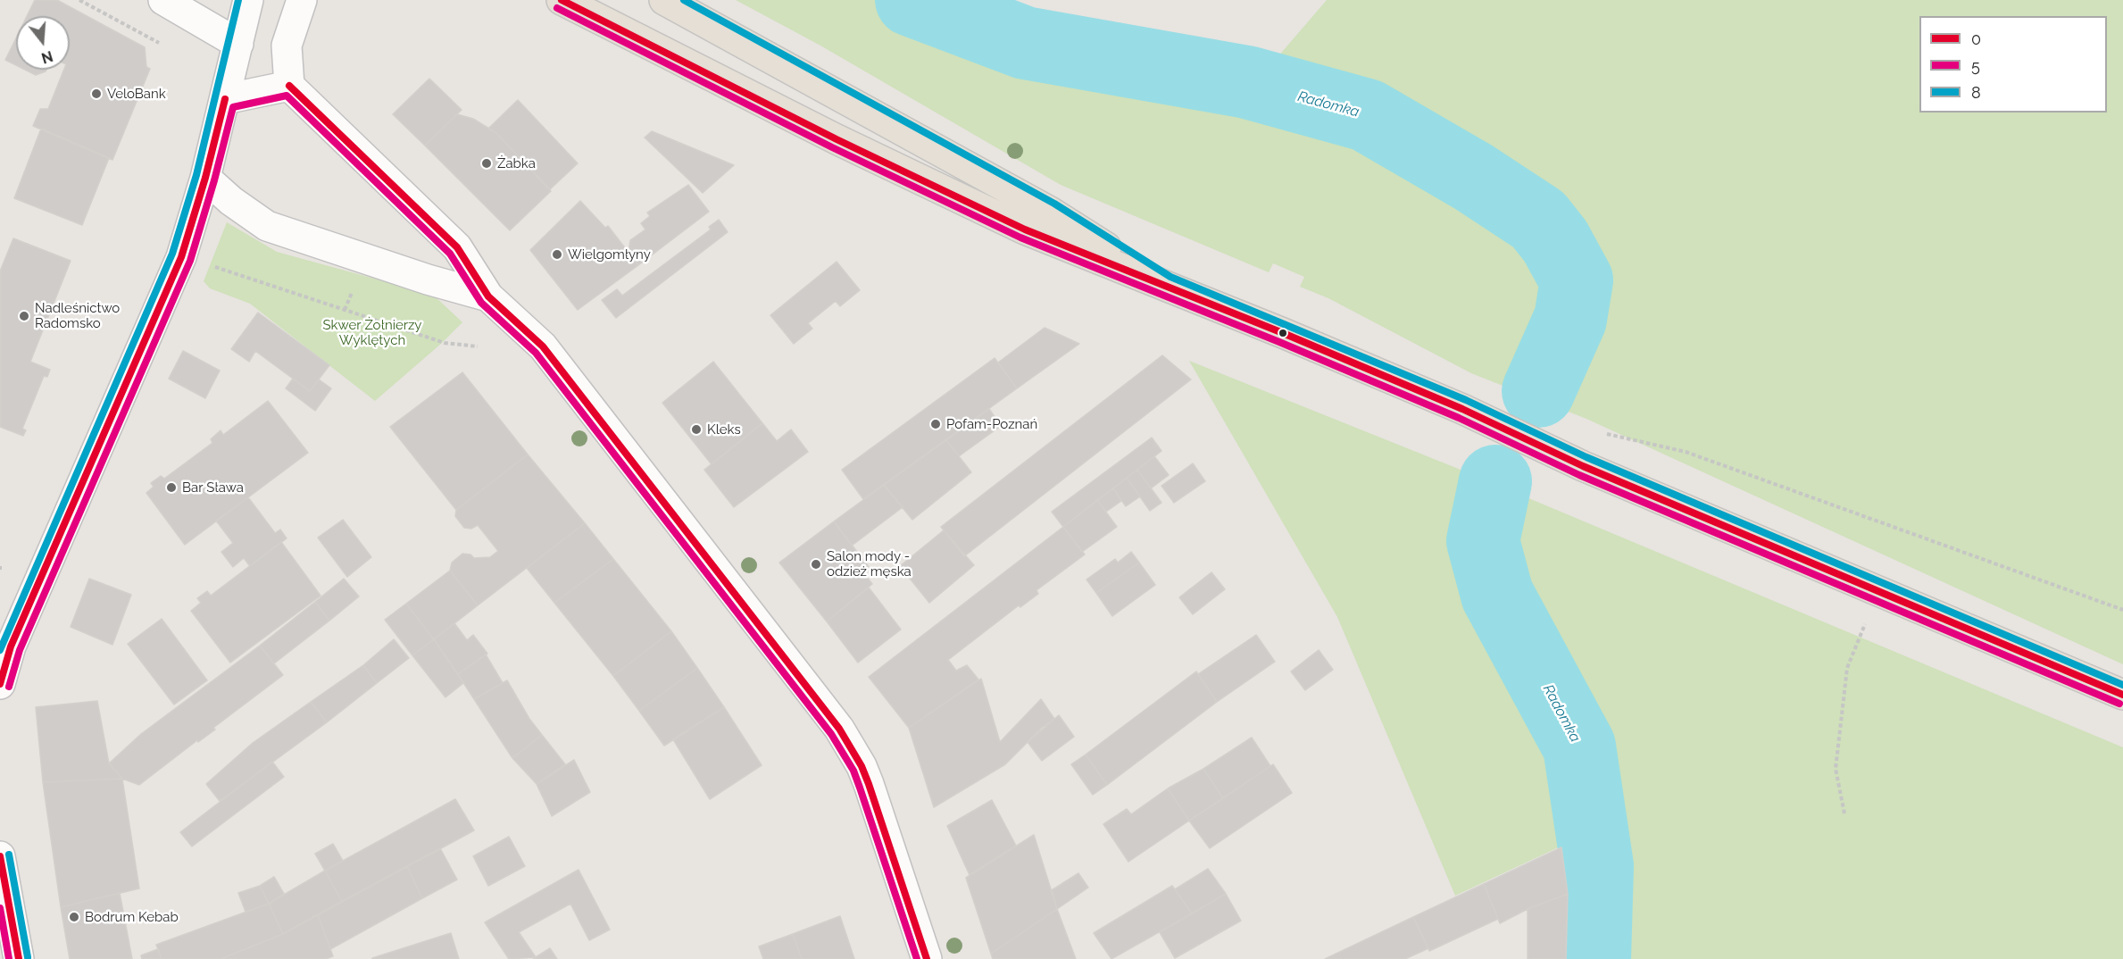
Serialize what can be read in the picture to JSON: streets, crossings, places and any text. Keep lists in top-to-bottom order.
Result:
{
  "water": ["Radomka"],
  "parks": ["Skwer Żołnierzy Wyklętych"],
  "places": [
    "VeloBank",
    "Żabka",
    "Wielgomłyny",
    "Nadleśnictwo Radomsko",
    "Pofam-Poznań",
    "Kleks",
    "Bar Sława",
    "Salon mody - odzież męska",
    "Bodrum Kebab"
  ],
  "lines": ["transit line 0", "transit line 8", "transit line 5"],
  "legend": ["0", "5", "8"],
  "north": "bottom"
}
